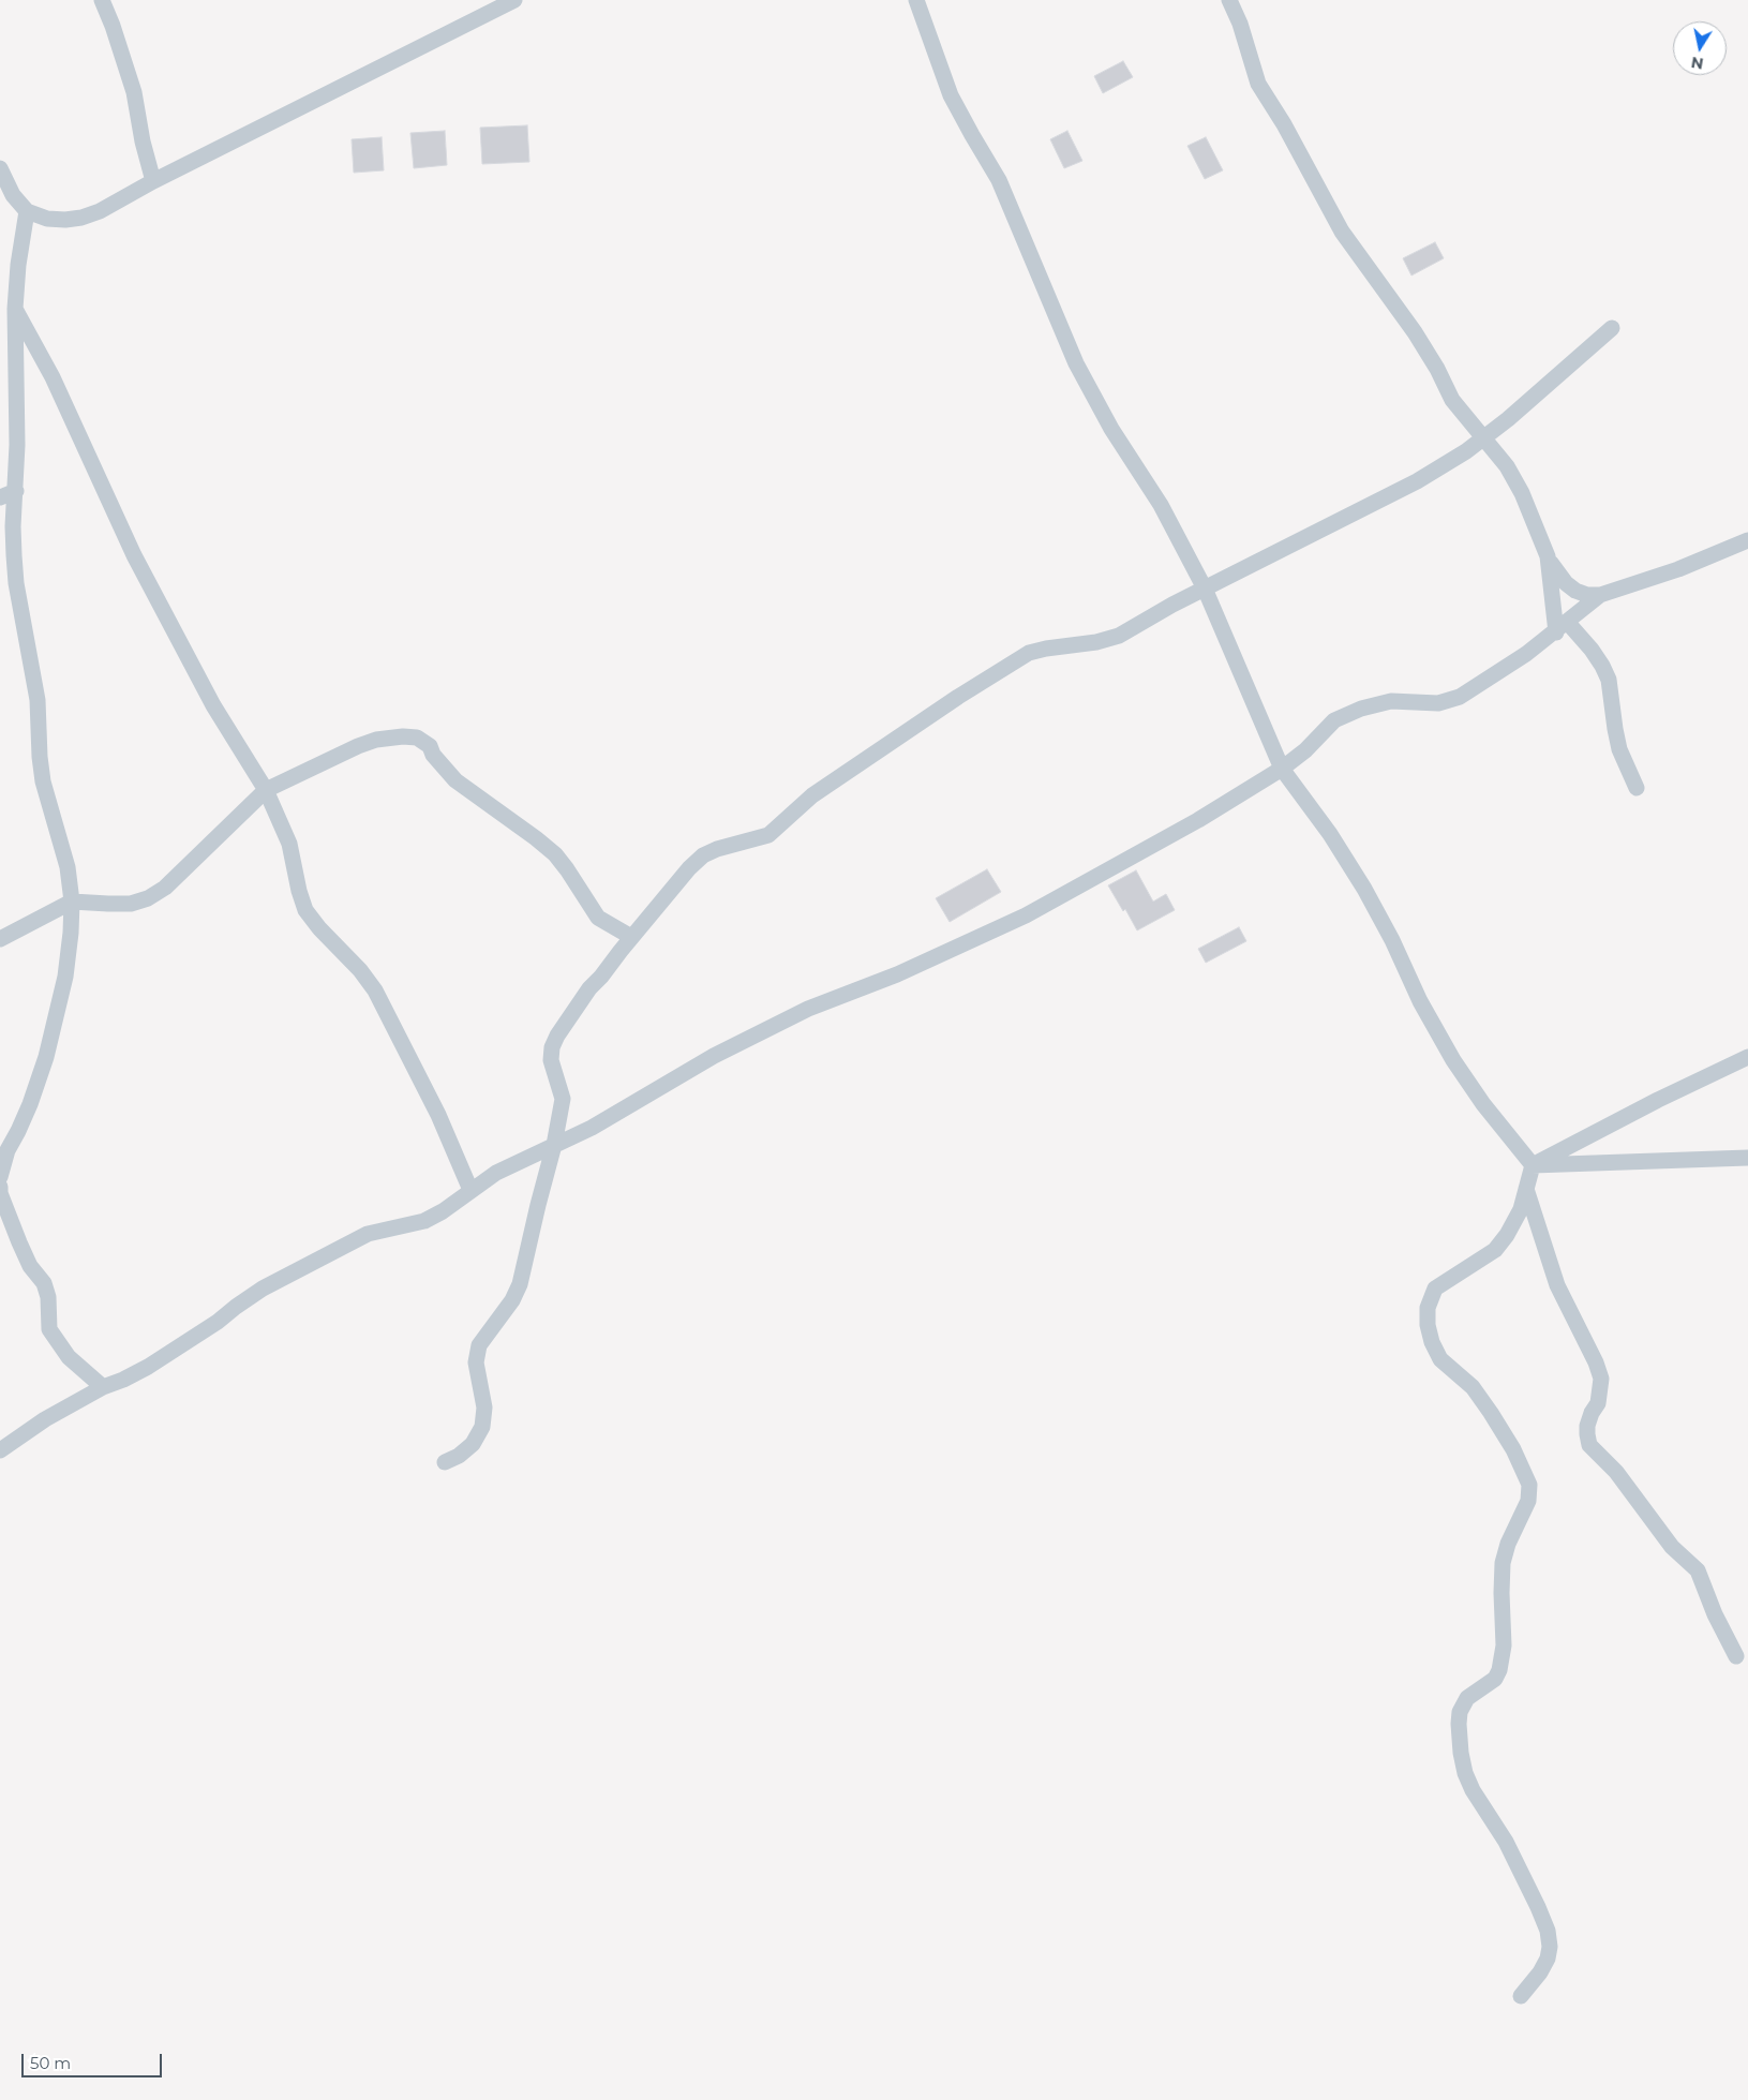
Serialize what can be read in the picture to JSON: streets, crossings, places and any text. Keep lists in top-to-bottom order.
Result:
{
  "scale_bar": "50 m",
  "north": "bottom"
}
